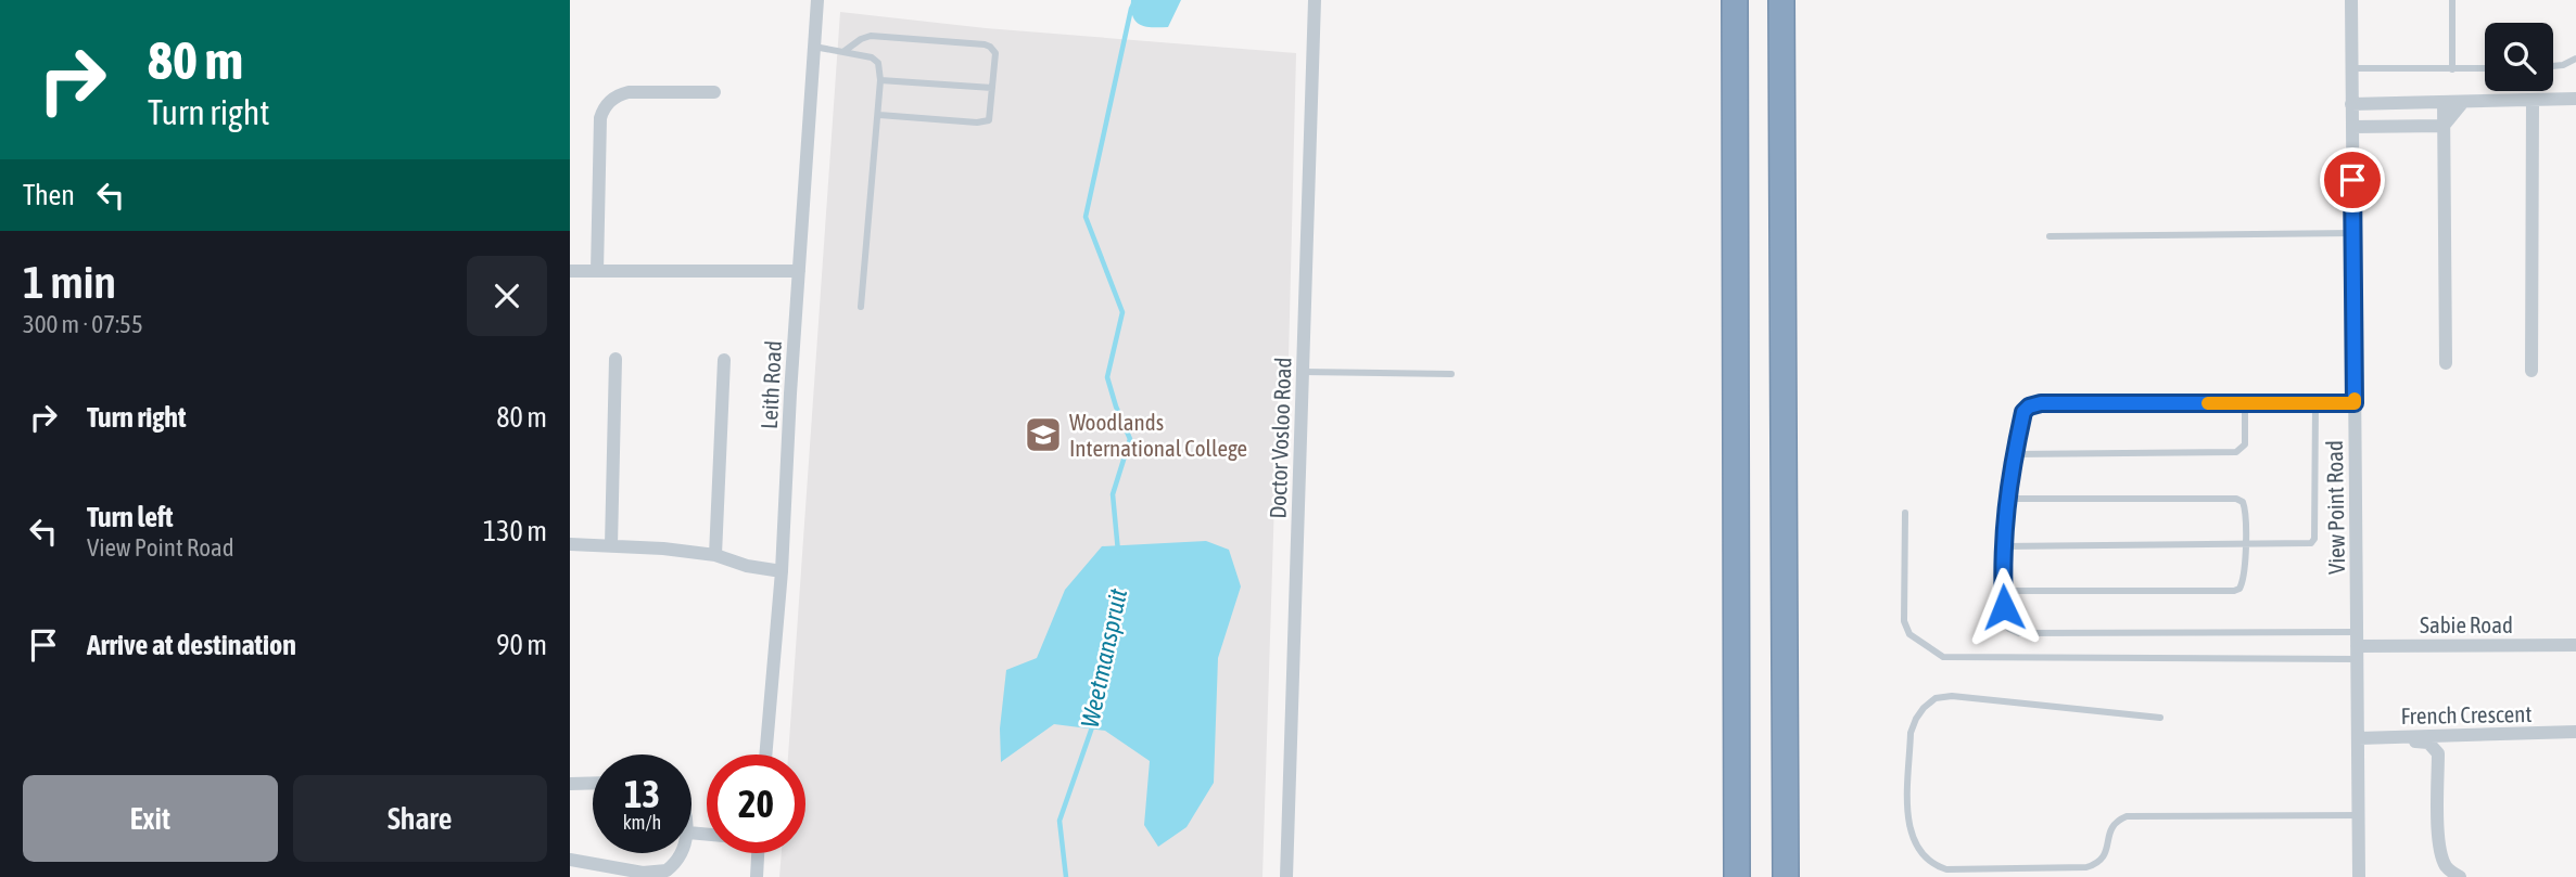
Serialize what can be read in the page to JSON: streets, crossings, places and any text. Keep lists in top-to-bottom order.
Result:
{
  "streets": {
    "street": [
      "Leith Road",
      "Doctor Vosloo Road",
      "View Point Road",
      "Sabie Road",
      "French Crescent"
    ]
  },
  "crossings": [
    ["View Point Road", "Sabie Road"],
    ["View Point Road", "French Crescent"]
  ],
  "water": ["Weetmanspruit"],
  "places": {
    "school or university": ["Woodlands International College"]
  },
  "page": {
    "turn": ["80 m", "Turn right"],
    "then": "Then",
    "heading": ["1 min", "300 m · 07:55"],
    "list": [
      {
        "name": "Turn right",
        "value": "80 m"
      },
      {
        "name": "Turn left",
        "note": "View Point Road",
        "value": "130 m"
      },
      {
        "name": "Arrive at destination",
        "value": "90 m"
      }
    ],
    "speed": "13 km/h",
    "limit": "20",
    "buttons": ["Exit", "Share"]
  }
}
